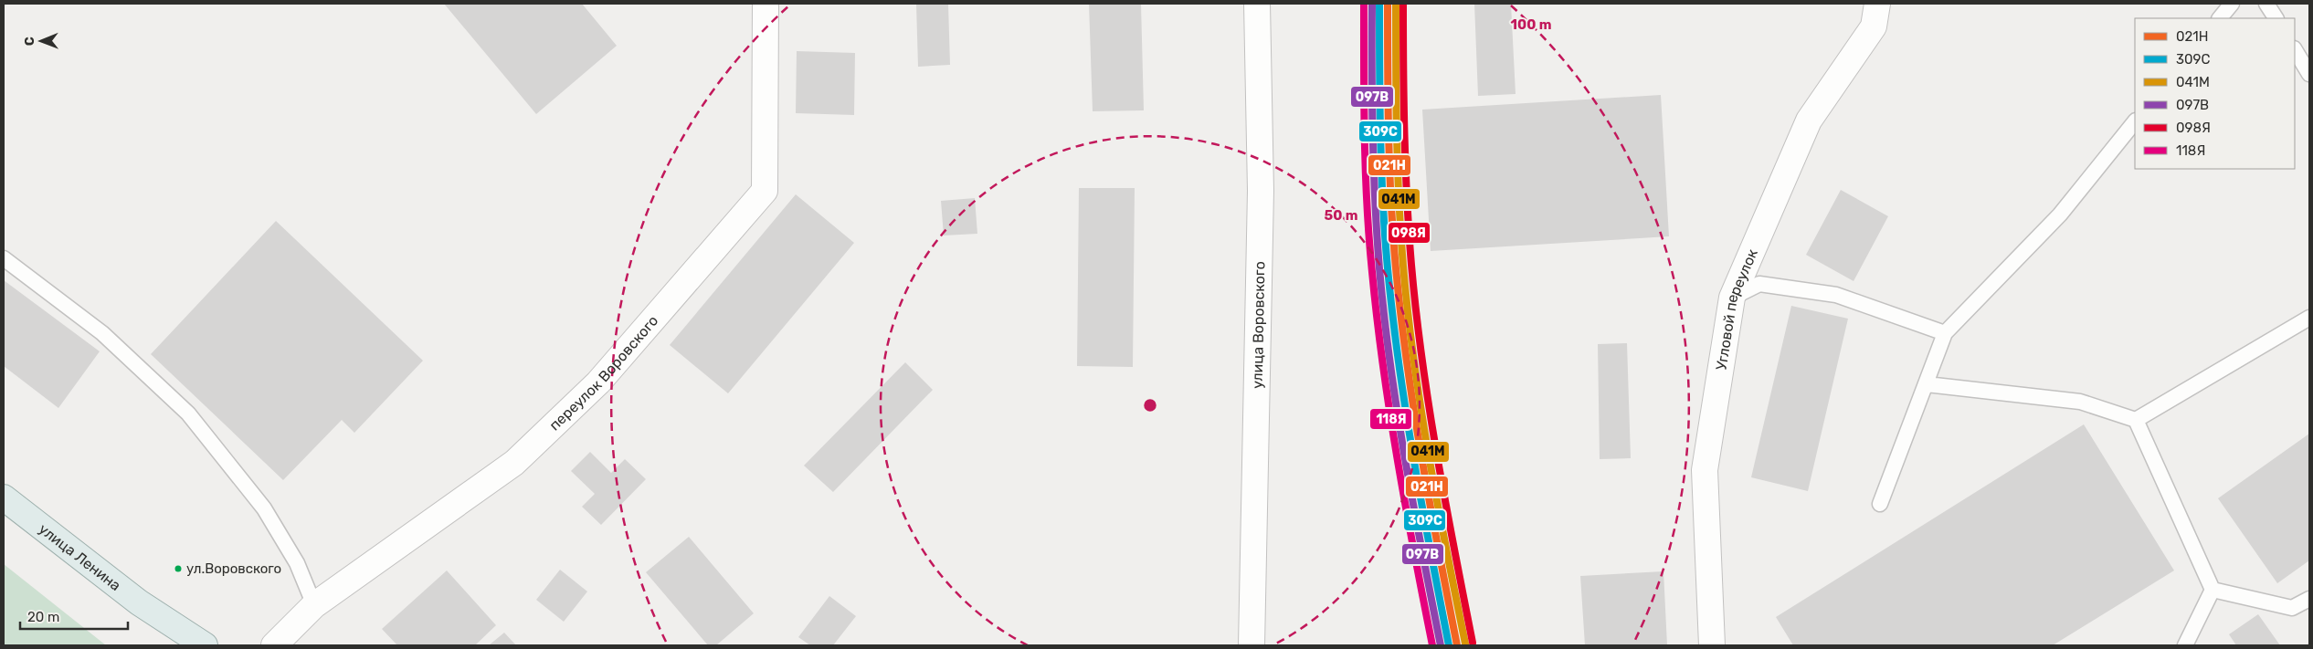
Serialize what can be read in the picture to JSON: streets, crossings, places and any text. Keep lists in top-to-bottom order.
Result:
{
  "streets": {
    "main road": ["улица Ленина"],
    "street": ["Угловой переулок", "улица Воровского", "переулок Воровского"]
  },
  "places": ["ул.Воровского"],
  "lines": [
    "transit line 021Н",
    "transit line 309С",
    "transit line 041М",
    "transit line 097В",
    "transit line 098Я",
    "transit line 118Я"
  ],
  "legend": [
    "021Н",
    "309С",
    "041М",
    "097В",
    "098Я",
    "118Я"
  ],
  "scale_bar": "20 m",
  "north": "left",
  "rings": ["100 m", "50 m"]
}
